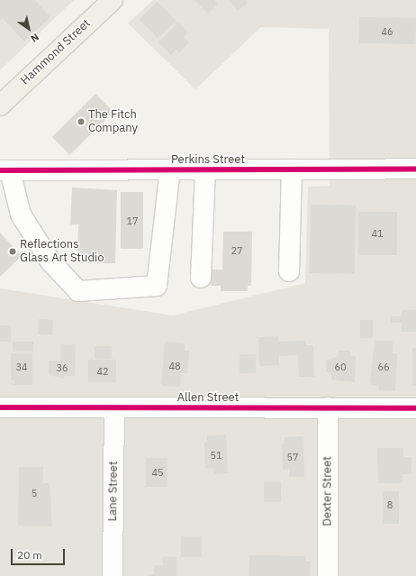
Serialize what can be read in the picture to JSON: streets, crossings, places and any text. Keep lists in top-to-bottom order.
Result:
{
  "streets": {
    "main road": ["Hammond Street"],
    "street": [
      "Perkins Street",
      "Allen Street",
      "Lane Street",
      "Dexter Street"
    ]
  },
  "crossings": [
    ["Allen Street", "Lane Street"],
    ["Allen Street", "Dexter Street"]
  ],
  "places": ["The Fitch Company", "Reflections Glass Art Studio"],
  "house_numbers": [
    "46",
    "17",
    "41",
    "27",
    "48",
    "34",
    "60",
    "66",
    "36",
    "42",
    "51",
    "57",
    "45",
    "5",
    "8"
  ],
  "scale_bar": "20 m",
  "north": "bottom right"
}
